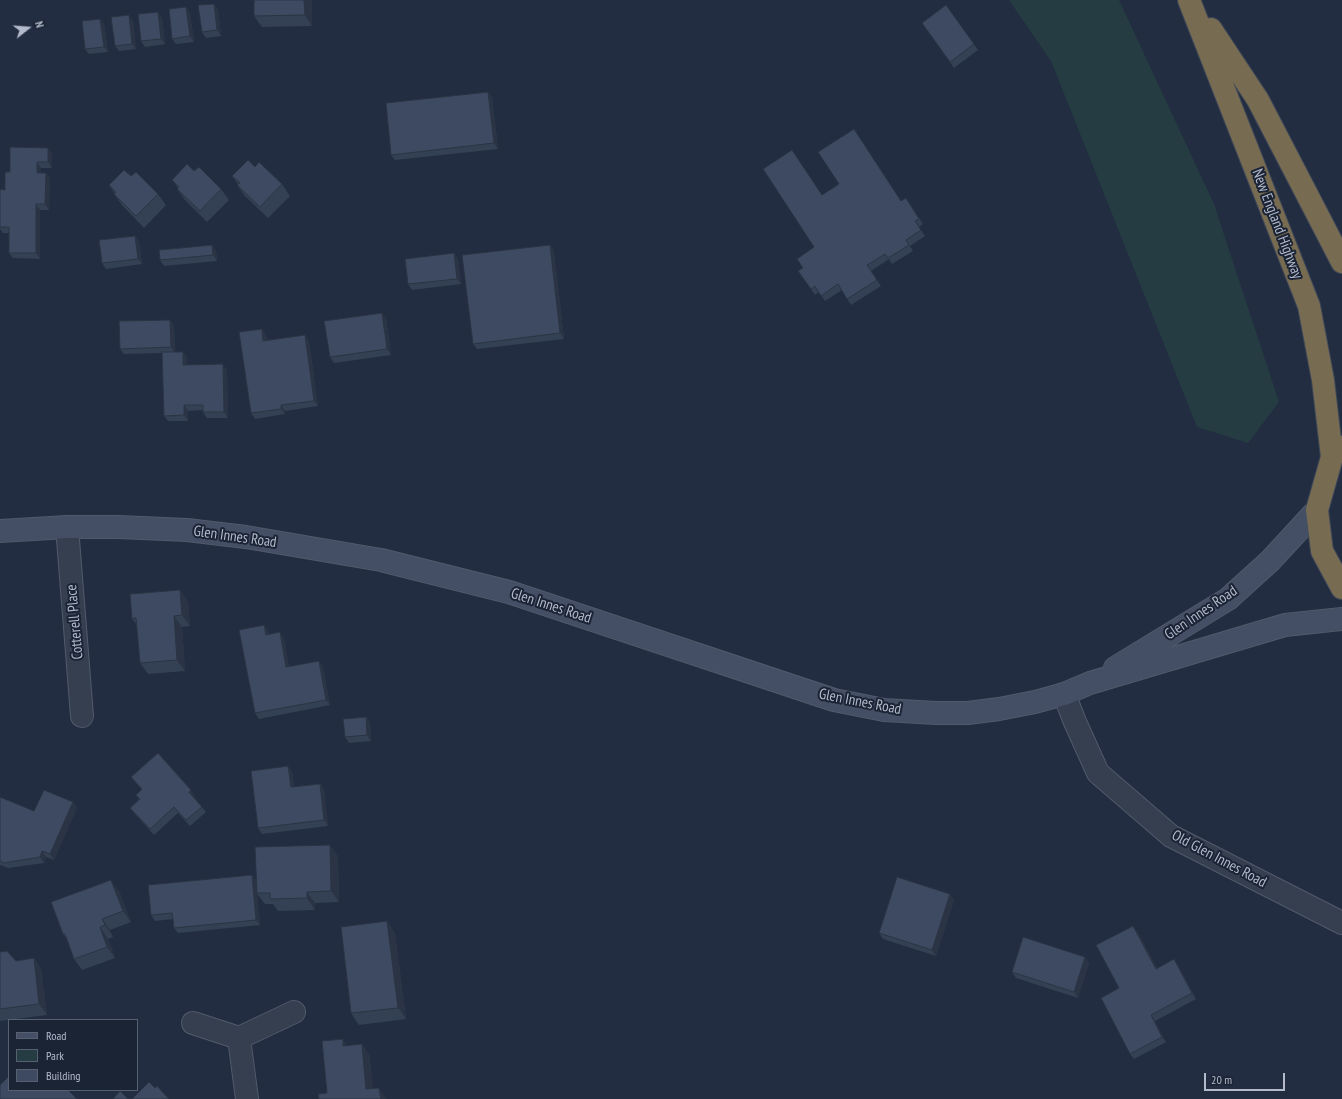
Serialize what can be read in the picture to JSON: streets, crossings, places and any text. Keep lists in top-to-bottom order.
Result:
{
  "streets": {
    "highway": ["New England Highway"],
    "main road": ["Glen Innes Road"],
    "street": ["Cotterell Place", "Old Glen Innes Road"]
  },
  "crossings": [
    ["Glen Innes Road", "Cotterell Place"],
    ["Glen Innes Road", "Old Glen Innes Road"]
  ],
  "legend": ["Road", "Park", "Building"],
  "scale_bar": "20 m",
  "north": "right"
}
